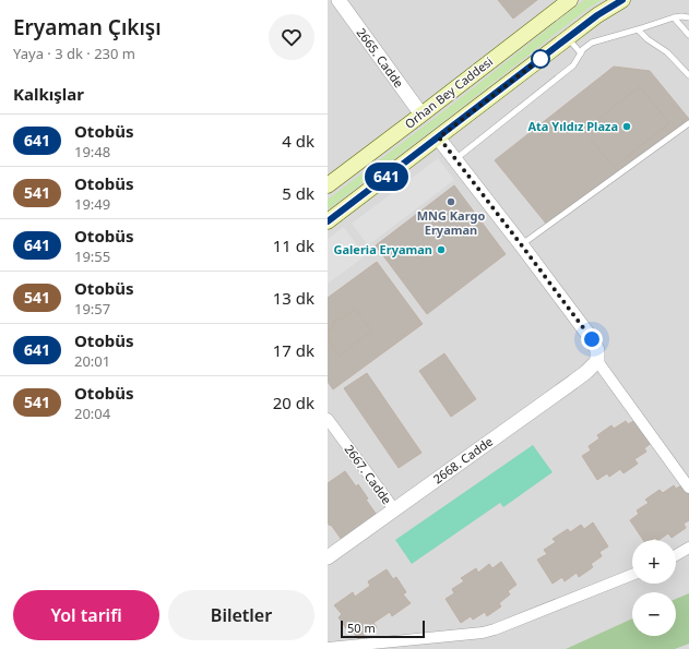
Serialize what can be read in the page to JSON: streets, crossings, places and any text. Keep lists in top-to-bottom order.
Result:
{
  "streets": {
    "main road": ["Orhan Bey Caddesi"],
    "street": ["2665. Cadde", "2668. Cadde", "2667. Cadde"]
  },
  "crossings": [
    ["2665. Cadde", "Orhan Bey Caddesi"],
    ["2668. Cadde", "2667. Cadde"]
  ],
  "places": ["Ata Yıldız Plaza", "MNG Kargo Eryaman", "Galeria Eryaman"],
  "lines": ["bus line 641"],
  "scale_bar": "50 m",
  "page": {
    "heading": [
      ["Eryaman Çıkışı", "Yaya · 3 dk · 230 m"],
      "Kalkışlar"
    ],
    "on_map": "641",
    "list": [
      {
        "mark": "641",
        "name": "Otobüs",
        "note": "19:48",
        "value": "4 dk"
      },
      {
        "mark": "541",
        "name": "Otobüs",
        "note": "19:49",
        "value": "5 dk"
      },
      {
        "mark": "641",
        "name": "Otobüs",
        "note": "19:55",
        "value": "11 dk"
      },
      {
        "mark": "541",
        "name": "Otobüs",
        "note": "19:57",
        "value": "13 dk"
      },
      {
        "mark": "641",
        "name": "Otobüs",
        "note": "20:01",
        "value": "17 dk"
      },
      {
        "mark": "541",
        "name": "Otobüs",
        "note": "20:04",
        "value": "20 dk"
      }
    ],
    "map_buttons": ["+", "−"],
    "buttons": ["Yol tarifi", "Biletler"],
    "scale": "50 m"
  }
}
